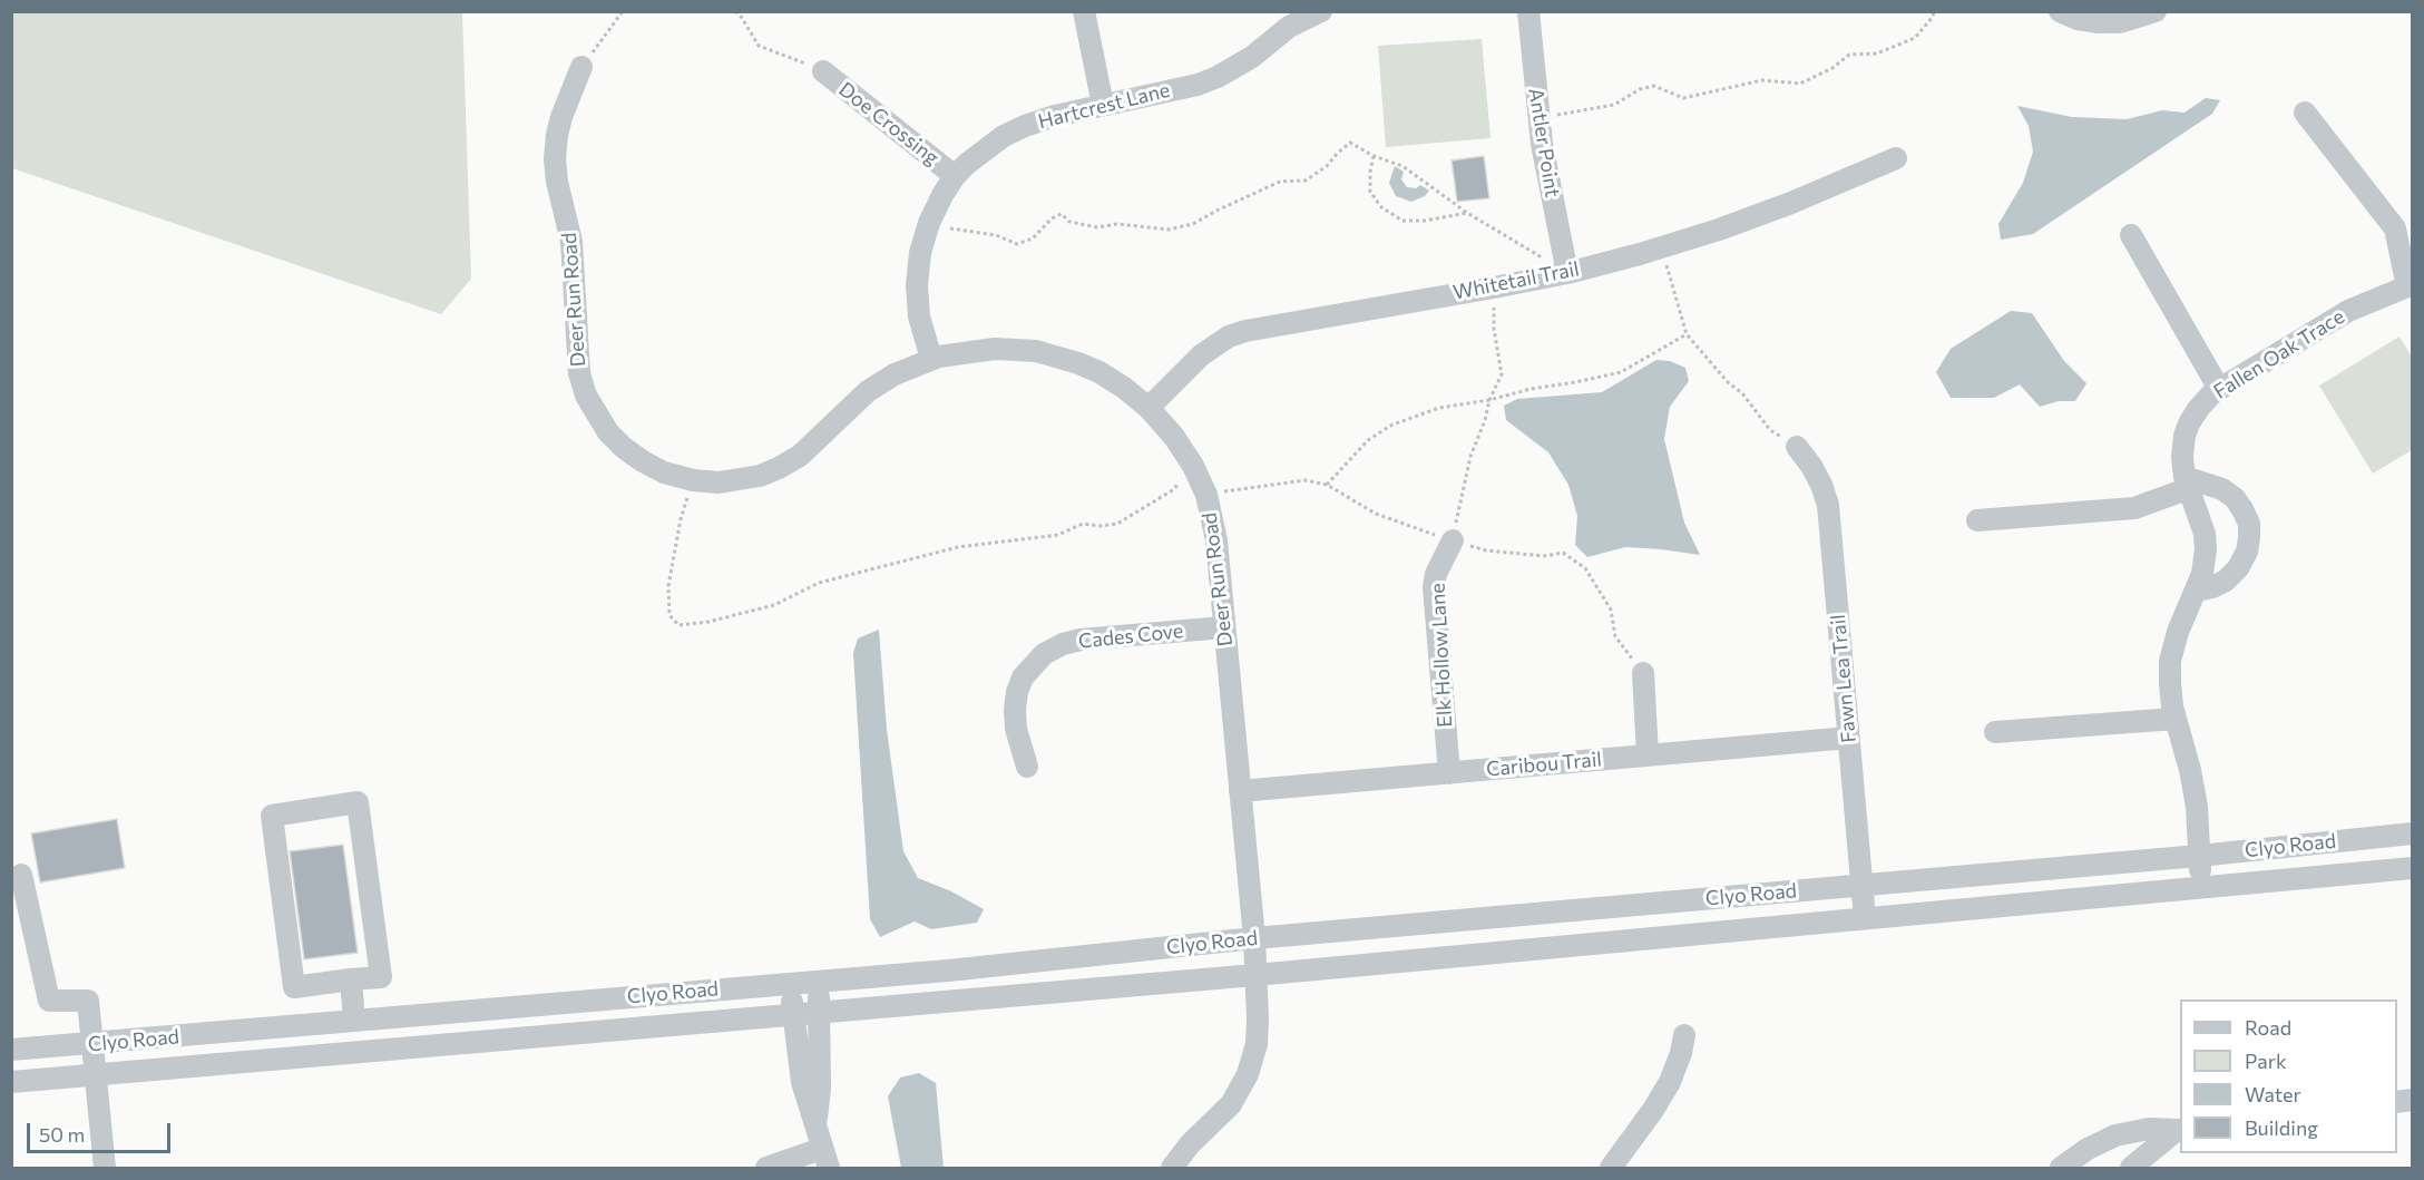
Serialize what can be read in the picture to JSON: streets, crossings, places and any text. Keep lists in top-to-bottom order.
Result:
{
  "streets": {
    "street": [
      "Hartcrest Lane",
      "Doe Crossing",
      "Antler Point",
      "Whitetail Trail",
      "Deer Run Road",
      "Fallen Oak Trace",
      "Cades Cove",
      "Elk Hollow Lane",
      "Fawn Lea Trail",
      "Caribou Trail",
      "Clyo Road"
    ]
  },
  "crossings": [
    ["Hartcrest Lane", "Doe Crossing"],
    ["Hartcrest Lane", "Deer Run Road"],
    ["Antler Point", "Whitetail Trail"],
    ["Whitetail Trail", "Deer Run Road"],
    ["Deer Run Road", "Cades Cove"],
    ["Deer Run Road", "Caribou Trail"],
    ["Deer Run Road", "Clyo Road"],
    ["Fallen Oak Trace", "Clyo Road"],
    ["Elk Hollow Lane", "Caribou Trail"],
    ["Fawn Lea Trail", "Caribou Trail"],
    ["Fawn Lea Trail", "Clyo Road"]
  ],
  "legend": [
    "Road",
    "Park",
    "Water",
    "Building"
  ],
  "scale_bar": "50 m"
}
